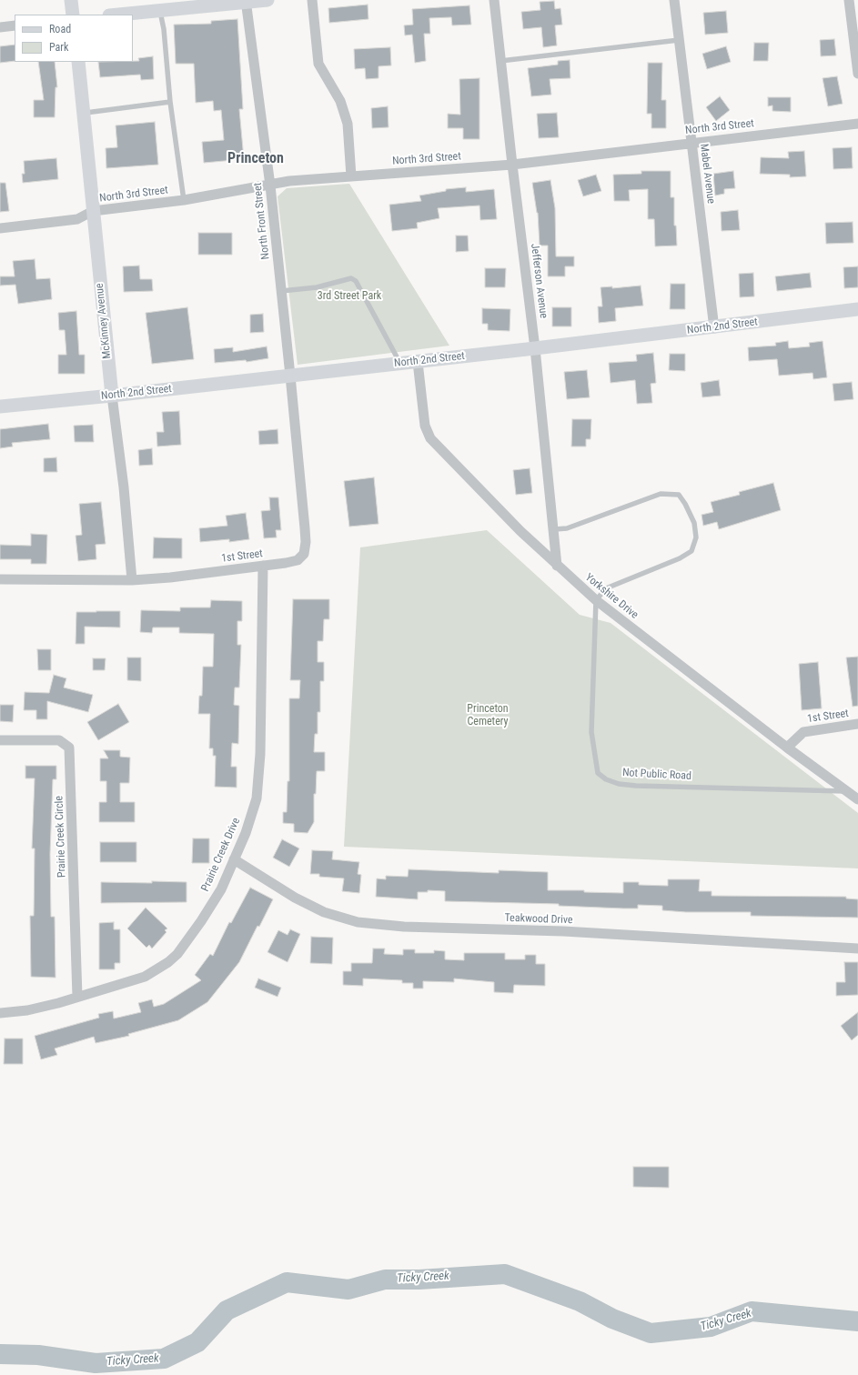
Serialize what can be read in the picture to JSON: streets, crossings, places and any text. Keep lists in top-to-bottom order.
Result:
{
  "streets": {
    "street": [
      "North 3rd Street",
      "Mabel Avenue",
      "North Front Street",
      "Jefferson Avenue",
      "McKinney Avenue",
      "North 2nd Street",
      "1st Street",
      "Yorkshire Drive",
      "Prairie Creek Circle",
      "Prairie Creek Drive",
      "Teakwood Drive"
    ],
    "lane": ["Not Public Road"]
  },
  "crossings": [
    ["North 3rd Street", "Mabel Avenue"],
    ["North 3rd Street", "North Front Street"],
    ["North 3rd Street", "Jefferson Avenue"],
    ["North 3rd Street", "McKinney Avenue"],
    ["Mabel Avenue", "North 2nd Street"],
    ["North Front Street", "North 2nd Street"],
    ["North Front Street", "1st Street"],
    ["Jefferson Avenue", "North 2nd Street"],
    ["Jefferson Avenue", "Yorkshire Drive"],
    ["McKinney Avenue", "North 2nd Street"],
    ["McKinney Avenue", "1st Street"],
    ["North 2nd Street", "1st Street"],
    ["North 2nd Street", "Yorkshire Drive"],
    ["1st Street", "Yorkshire Drive"],
    ["1st Street", "Prairie Creek Drive"],
    ["Yorkshire Drive", "Not Public Road"],
    ["Prairie Creek Circle", "Prairie Creek Drive"],
    ["Prairie Creek Drive", "Teakwood Drive"]
  ],
  "districts": ["Princeton"],
  "water": ["Ticky Creek"],
  "parks": ["3rd Street Park", "Princeton Cemetery"],
  "legend": ["Road", "Park"]
}
